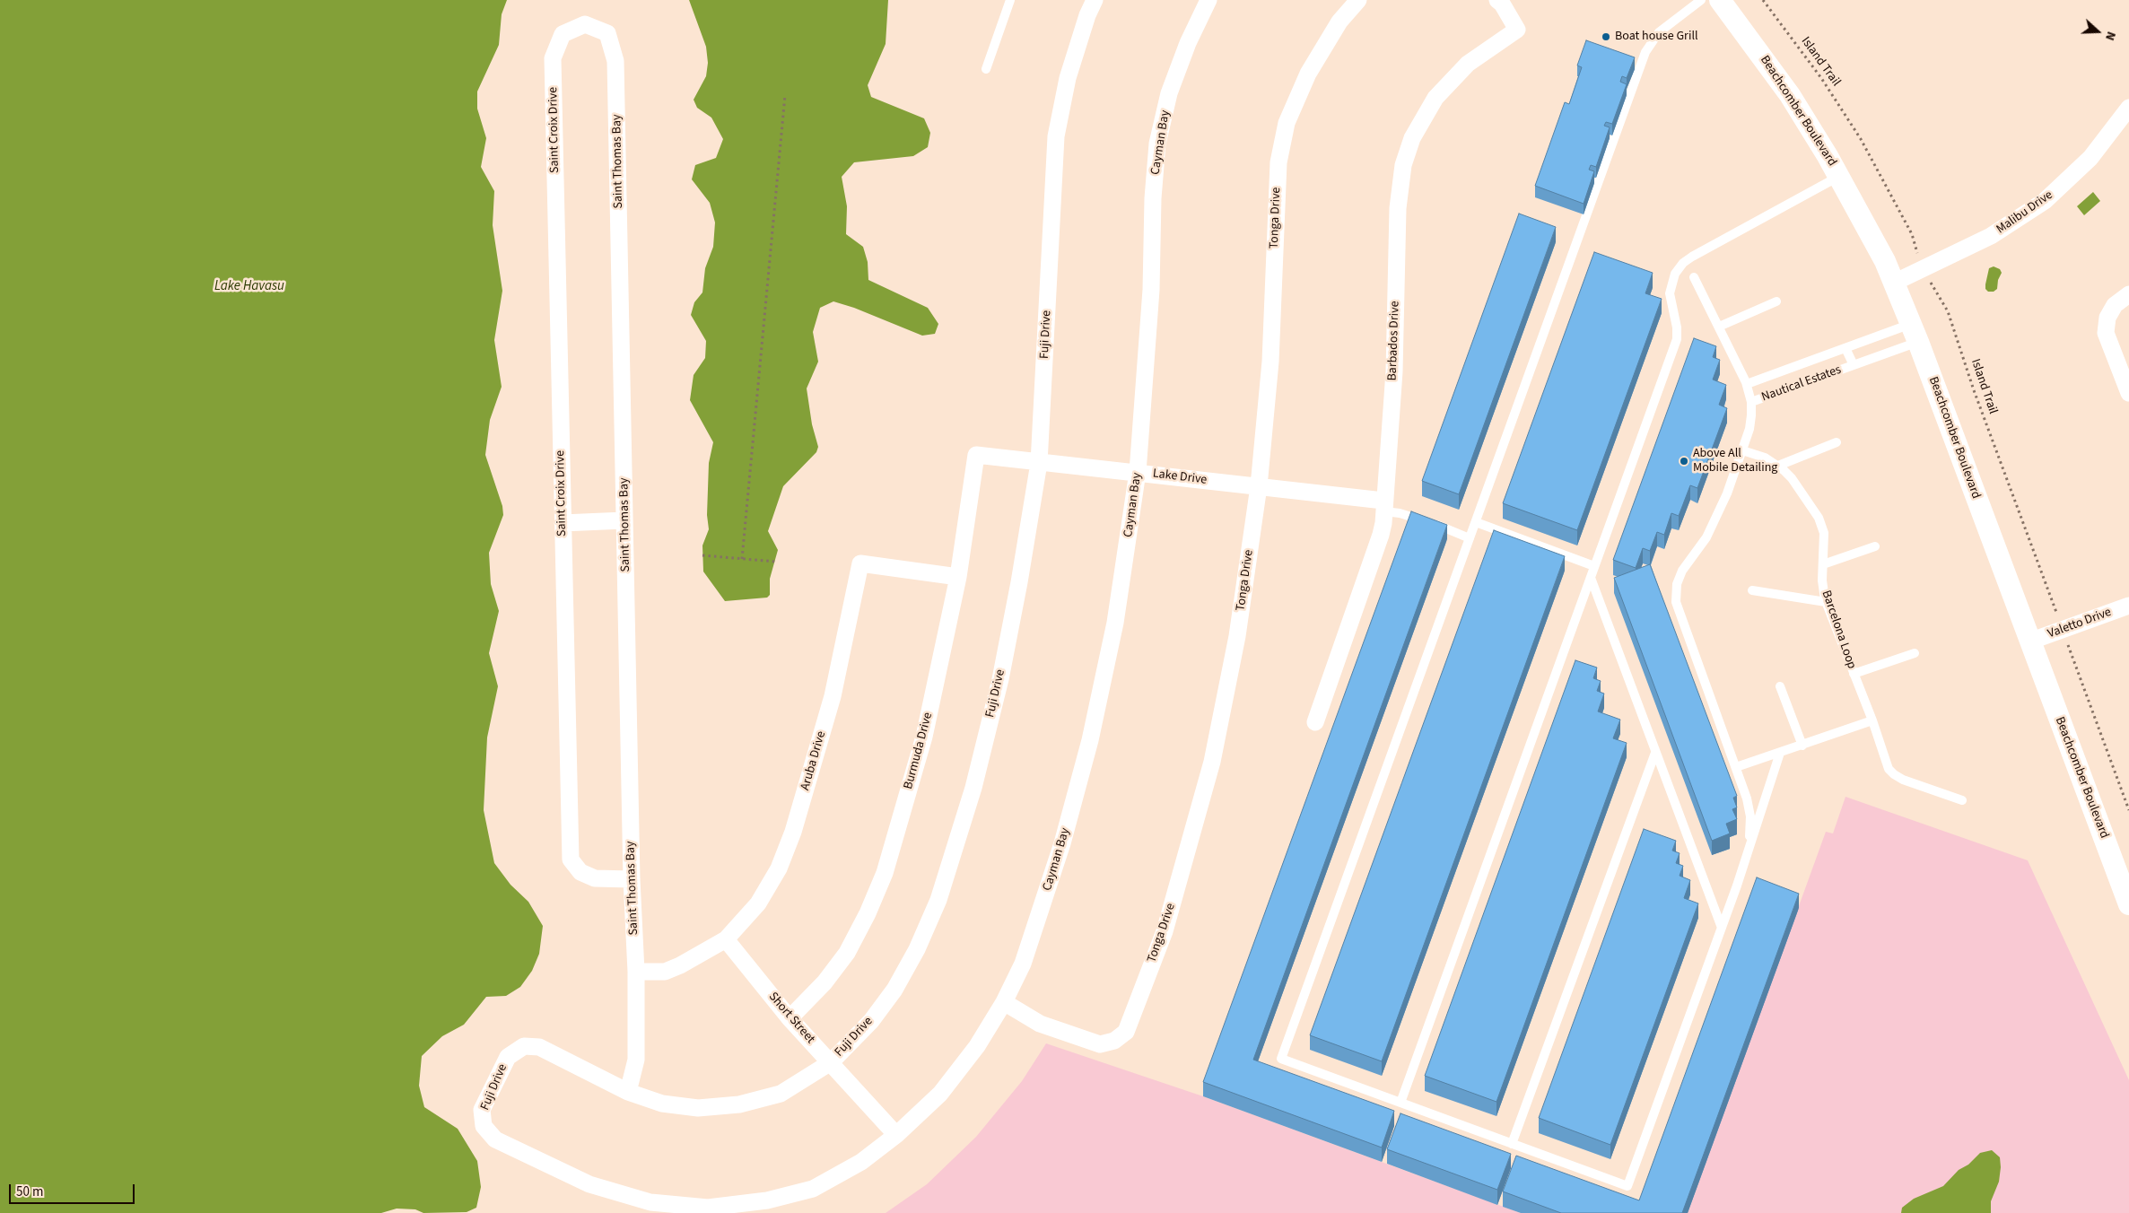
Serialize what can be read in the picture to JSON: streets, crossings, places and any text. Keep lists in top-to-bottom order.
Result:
{
  "streets": {
    "street": [
      "Beachcomber Boulevard",
      "Saint Croix Drive",
      "Cayman Bay",
      "Saint Thomas Bay",
      "Malibu Drive",
      "Tonga Drive",
      "Fuji Drive",
      "Barbados Drive",
      "Lake Drive",
      "Valetto Drive",
      "Burmuda Drive",
      "Aruba Drive",
      "Short Street"
    ],
    "lane": ["Nautical Estates", "Barcelona Loop"],
    "path": ["Island Trail"]
  },
  "crossings": [
    ["Island Trail", "Malibu Drive"],
    ["Island Trail", "Valetto Drive"],
    ["Beachcomber Boulevard", "Malibu Drive"],
    ["Beachcomber Boulevard", "Nautical Estates"],
    ["Beachcomber Boulevard", "Valetto Drive"],
    ["Saint Croix Drive", "Saint Thomas Bay"],
    ["Cayman Bay", "Tonga Drive"],
    ["Cayman Bay", "Fuji Drive"],
    ["Cayman Bay", "Lake Drive"],
    ["Saint Thomas Bay", "Fuji Drive"],
    ["Saint Thomas Bay", "Aruba Drive"],
    ["Tonga Drive", "Fuji Drive"],
    ["Tonga Drive", "Lake Drive"],
    ["Fuji Drive", "Lake Drive"],
    ["Fuji Drive", "Short Street"],
    ["Barbados Drive", "Lake Drive"],
    ["Nautical Estates", "Barcelona Loop"],
    ["Lake Drive", "Burmuda Drive"],
    ["Burmuda Drive", "Aruba Drive"],
    ["Burmuda Drive", "Short Street"],
    ["Aruba Drive", "Short Street"]
  ],
  "water": ["Lake Havasu"],
  "places": ["Boat house Grill", "Above All Mobile Detailing"],
  "scale_bar": "50 m",
  "north": "right"
}
